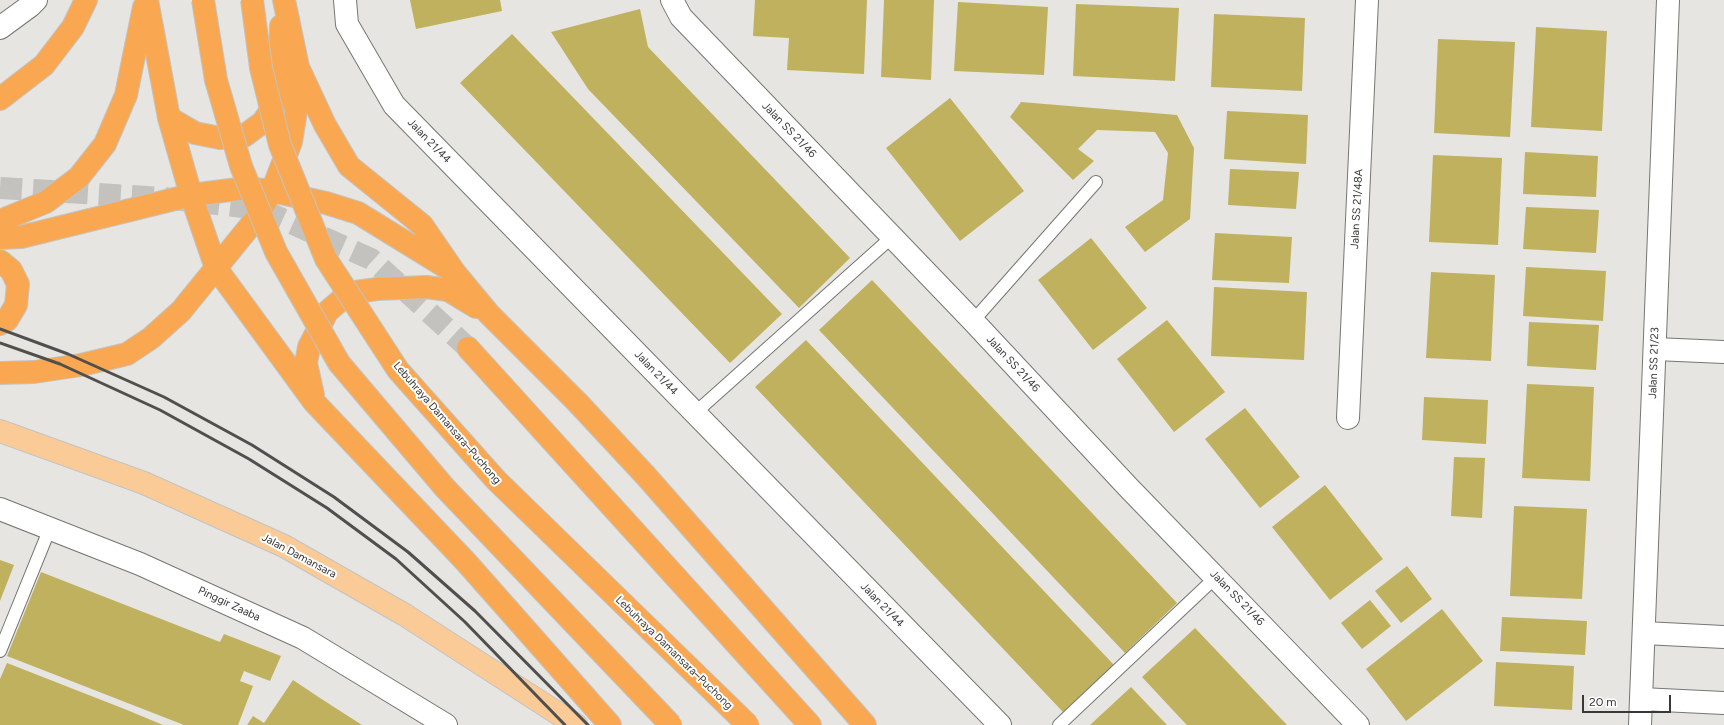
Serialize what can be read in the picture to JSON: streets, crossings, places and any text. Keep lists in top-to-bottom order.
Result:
{
  "streets": {
    "highway": ["Lebuhraya Damansara–Puchong"],
    "main road": ["Jalan Damansara"],
    "street": [
      "Jalan SS 21/46",
      "Jalan 21/44",
      "Jalan SS 21/48A",
      "Jalan SS 21/23",
      "Pinggir Zaaba"
    ]
  },
  "scale_bar": "20 m"
}
